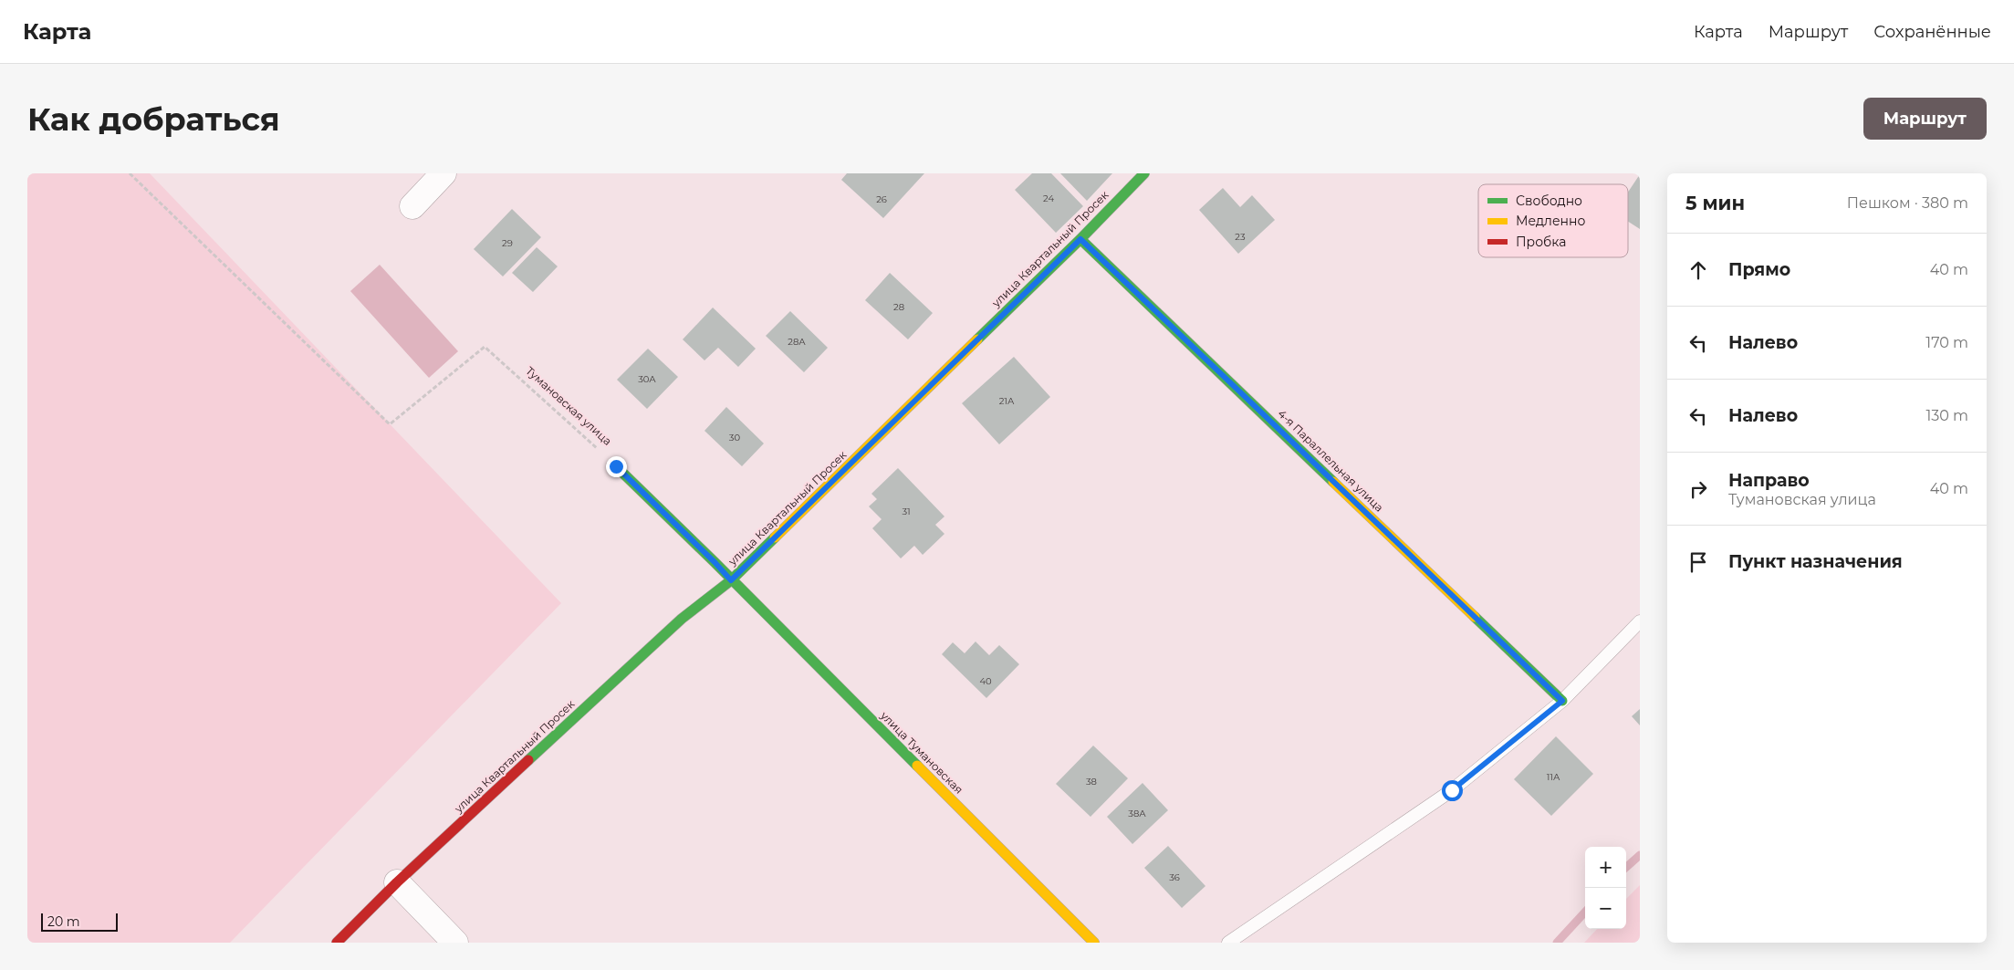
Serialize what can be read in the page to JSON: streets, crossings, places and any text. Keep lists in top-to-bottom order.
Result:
{
  "streets": {
    "street": ["улица Квартальный Просек", "4-я Параллельная улица", "улица Тумановская"],
    "path": ["Тумановская улица"]
  },
  "crossings": [
    ["улица Квартальный Просек", "4-я Параллельная улица"],
    ["улица Квартальный Просек", "улица Тумановская"]
  ],
  "house_numbers": [
    "24",
    "26",
    "23",
    "29",
    "28",
    "28А",
    "30А",
    "21А",
    "30",
    "31",
    "40",
    "11А",
    "38",
    "38А",
    "36"
  ],
  "legend": ["Свободно", "Медленно", "Пробка"],
  "scale_bar": "20 m",
  "page": {
    "header": "Карта",
    "nav": ["Карта", "Маршрут", "Сохранённые"],
    "buttons": "Маршрут",
    "title": "Как добраться",
    "heading": ["5 мин", "Пешком · 380 m"],
    "list": [
      ["Прямо", "40 m"],
      ["Налево", "170 m"],
      ["Налево", "130 m"],
      ["Направо", "Тумановская улица", "40 m"],
      "Пункт назначения"
    ],
    "map_buttons": ["+", "−"],
    "scale": "20 m"
  }
}
